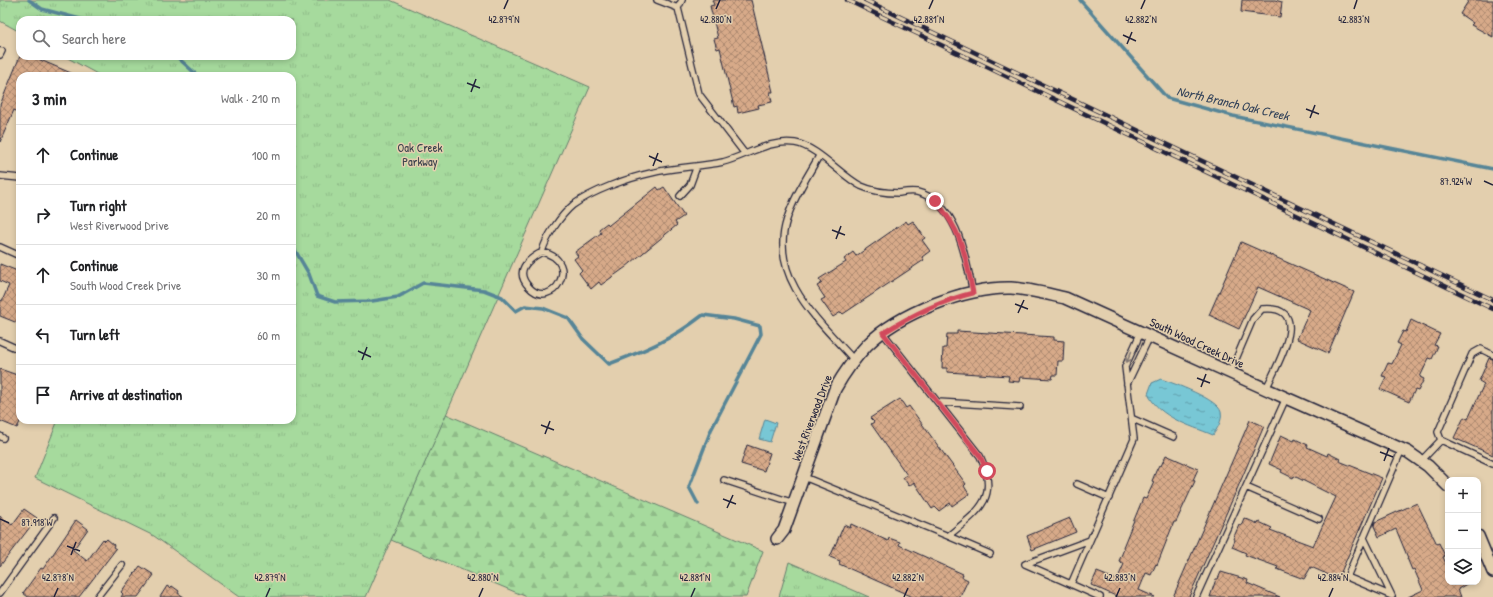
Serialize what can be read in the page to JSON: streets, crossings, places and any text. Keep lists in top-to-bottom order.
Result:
{
  "streets": {
    "street": ["South Wood Creek Drive", "West Riverwood Drive"]
  },
  "crossings": [
    ["South Wood Creek Drive", "West Riverwood Drive"]
  ],
  "water": ["North Branch Oak Creek"],
  "parks": ["Oak Creek Parkway"],
  "page": {
    "search": "Search here",
    "heading": ["3 min", "Walk · 210 m"],
    "list": [
      ["Continue", "100 m"],
      ["Turn right", "West Riverwood Drive", "20 m"],
      ["Continue", "South Wood Creek Drive", "30 m"],
      ["Turn left", "60 m"],
      "Arrive at destination"
    ],
    "map_buttons": ["+", "−"]
  },
  "coordinates": [
    "42.883°N",
    "42.879°N",
    "42.880°N",
    "42.881°N",
    "42.882°N",
    "87.924°W",
    "87.918°W",
    "42.878°N",
    "42.884°N"
  ]
}
